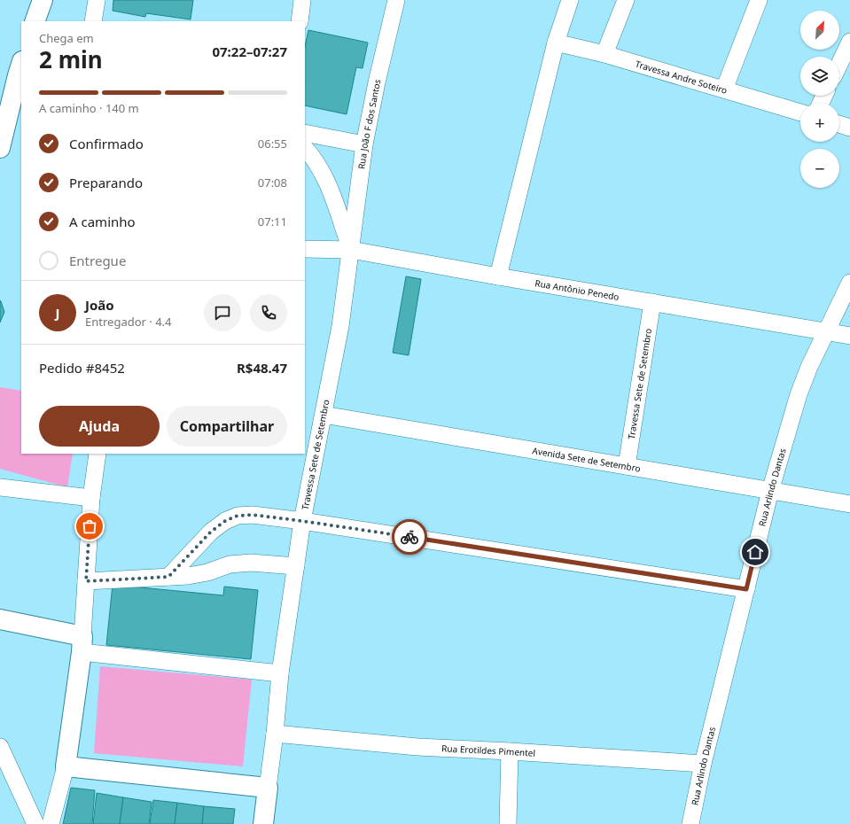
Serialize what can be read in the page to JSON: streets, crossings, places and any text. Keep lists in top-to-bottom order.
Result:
{
  "streets": {
    "street": [
      "Travessa Andre Soteiro",
      "Rua João F dos Santos",
      "Rua Antônio Penedo",
      "Travessa Sete de Setembro",
      "Avenida Sete de Setembro",
      "Rua Arlindo Dantas",
      "Rua Erotildes Pimentel"
    ]
  },
  "crossings": [
    ["Rua João F dos Santos", "Rua Antônio Penedo"],
    ["Rua João F dos Santos", "Travessa Sete de Setembro"],
    ["Rua Antônio Penedo", "Travessa Sete de Setembro"],
    ["Rua Antônio Penedo", "Rua Arlindo Dantas"],
    ["Travessa Sete de Setembro", "Avenida Sete de Setembro"],
    ["Travessa Sete de Setembro", "Rua Erotildes Pimentel"],
    ["Avenida Sete de Setembro", "Rua Arlindo Dantas"],
    ["Rua Arlindo Dantas", "Rua Erotildes Pimentel"]
  ],
  "north": "top right",
  "page": {
    "map_buttons": ["+", "−"],
    "heading": ["2 min", "Chega em", "07:22–07:27"],
    "panel": [
      "João",
      "Entregador · 4.4",
      "Pedido #8452",
      "R$48.47"
    ],
    "bar": "A caminho · 140 m",
    "list": [
      ["Confirmado", "06:55"],
      ["Preparando", "07:08"],
      ["A caminho", "07:11"],
      "Entregue"
    ],
    "round": "J",
    "buttons": ["Ajuda", "Compartilhar"]
  }
}
